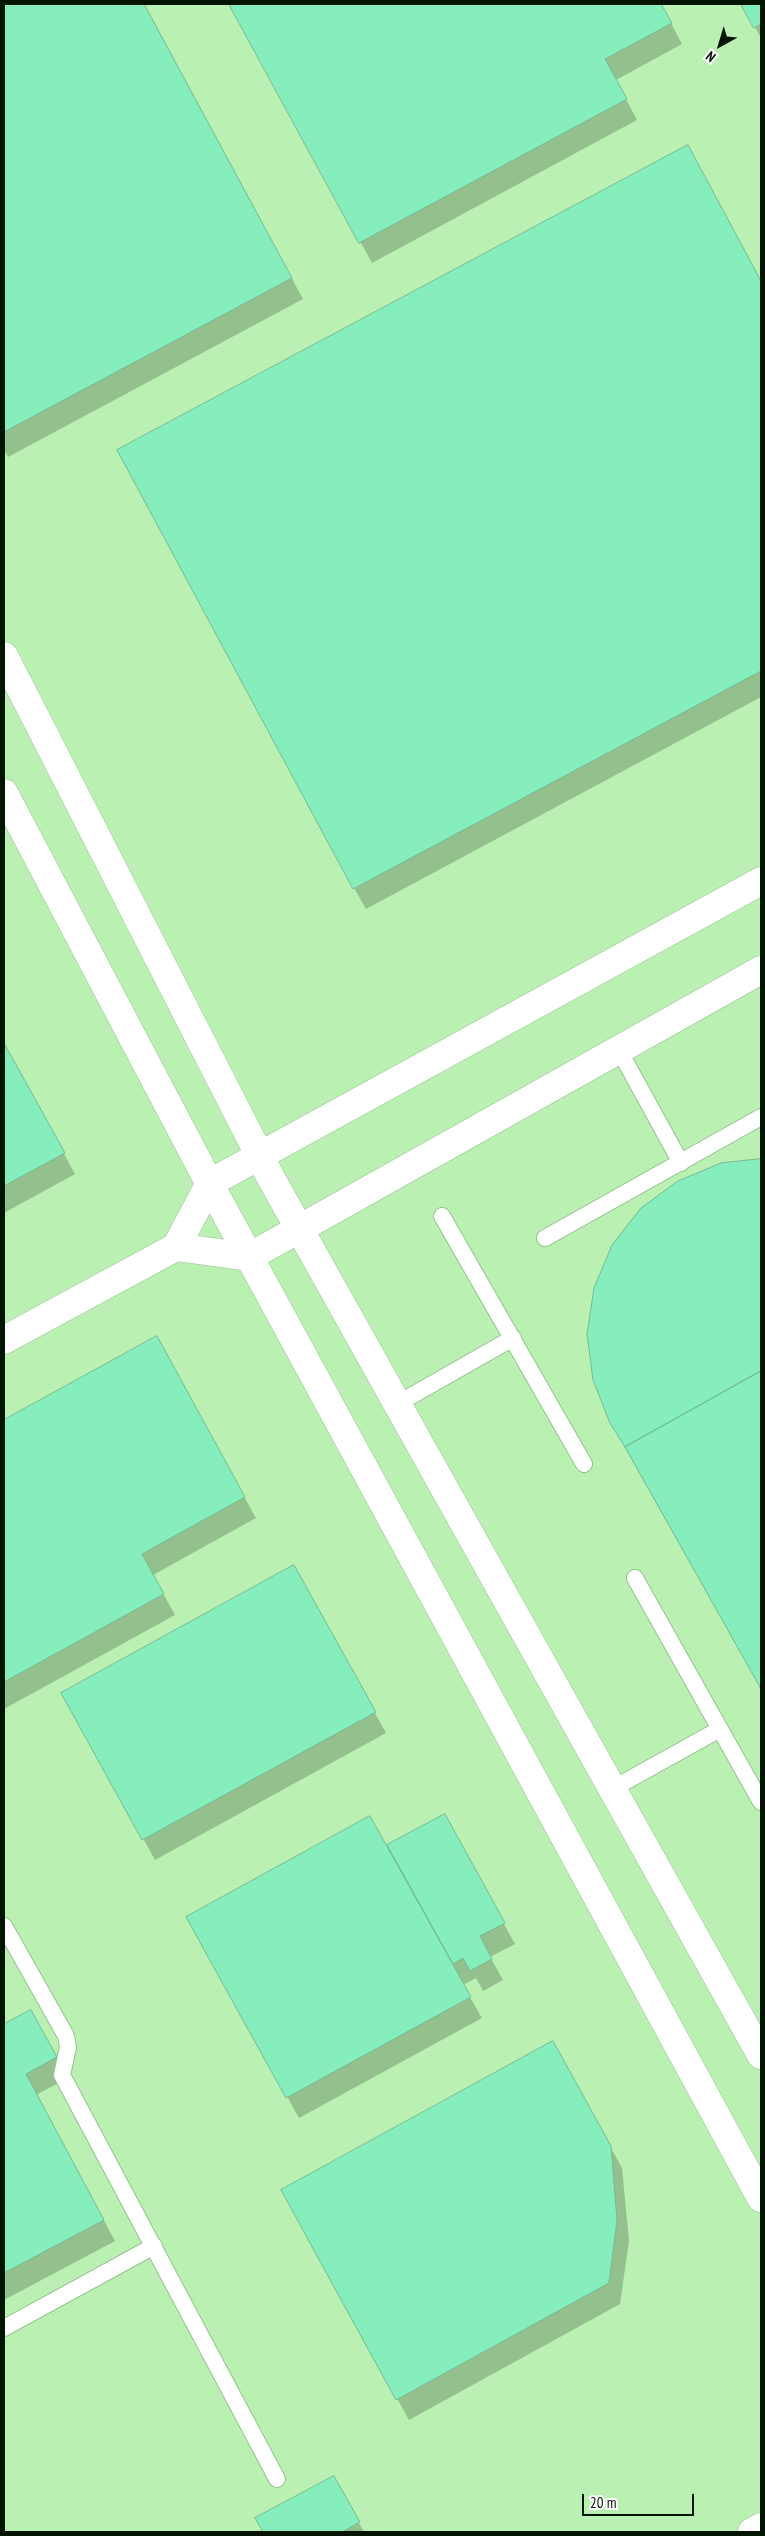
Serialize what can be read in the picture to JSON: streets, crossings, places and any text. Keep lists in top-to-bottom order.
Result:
{
  "scale_bar": "20 m",
  "north": "bottom left"
}
